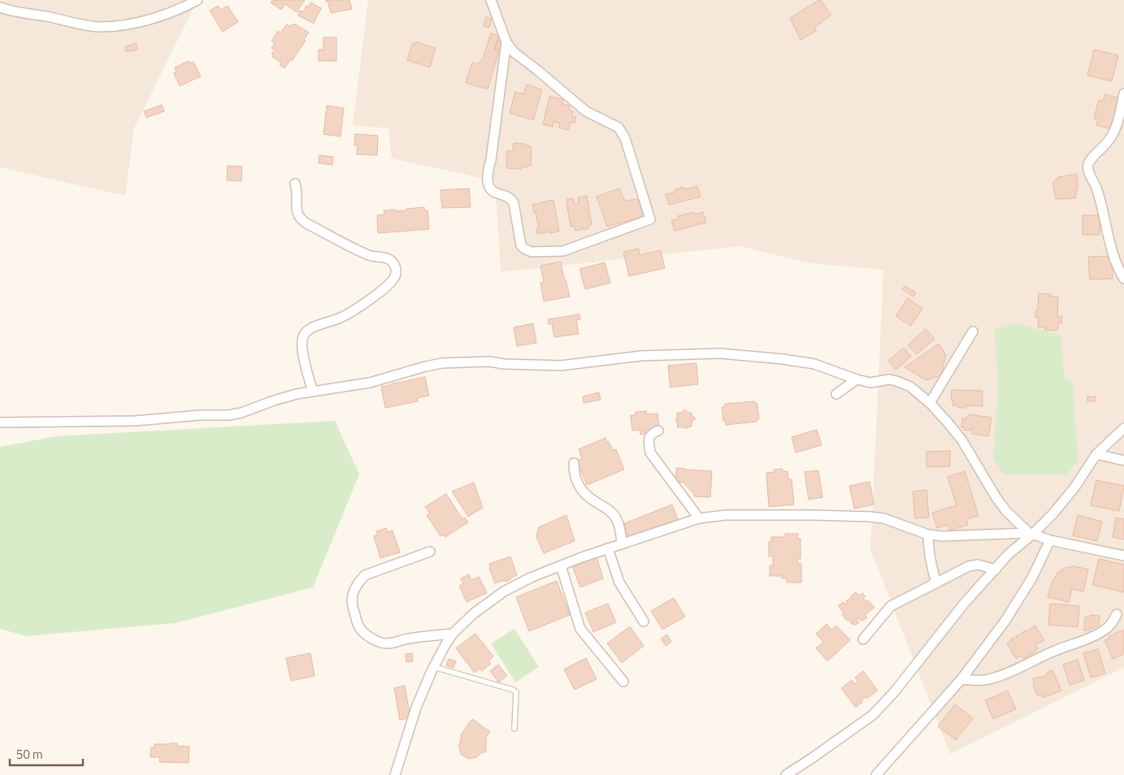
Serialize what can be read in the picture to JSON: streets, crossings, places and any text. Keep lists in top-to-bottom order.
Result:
{
  "scale_bar": "50 m"
}
